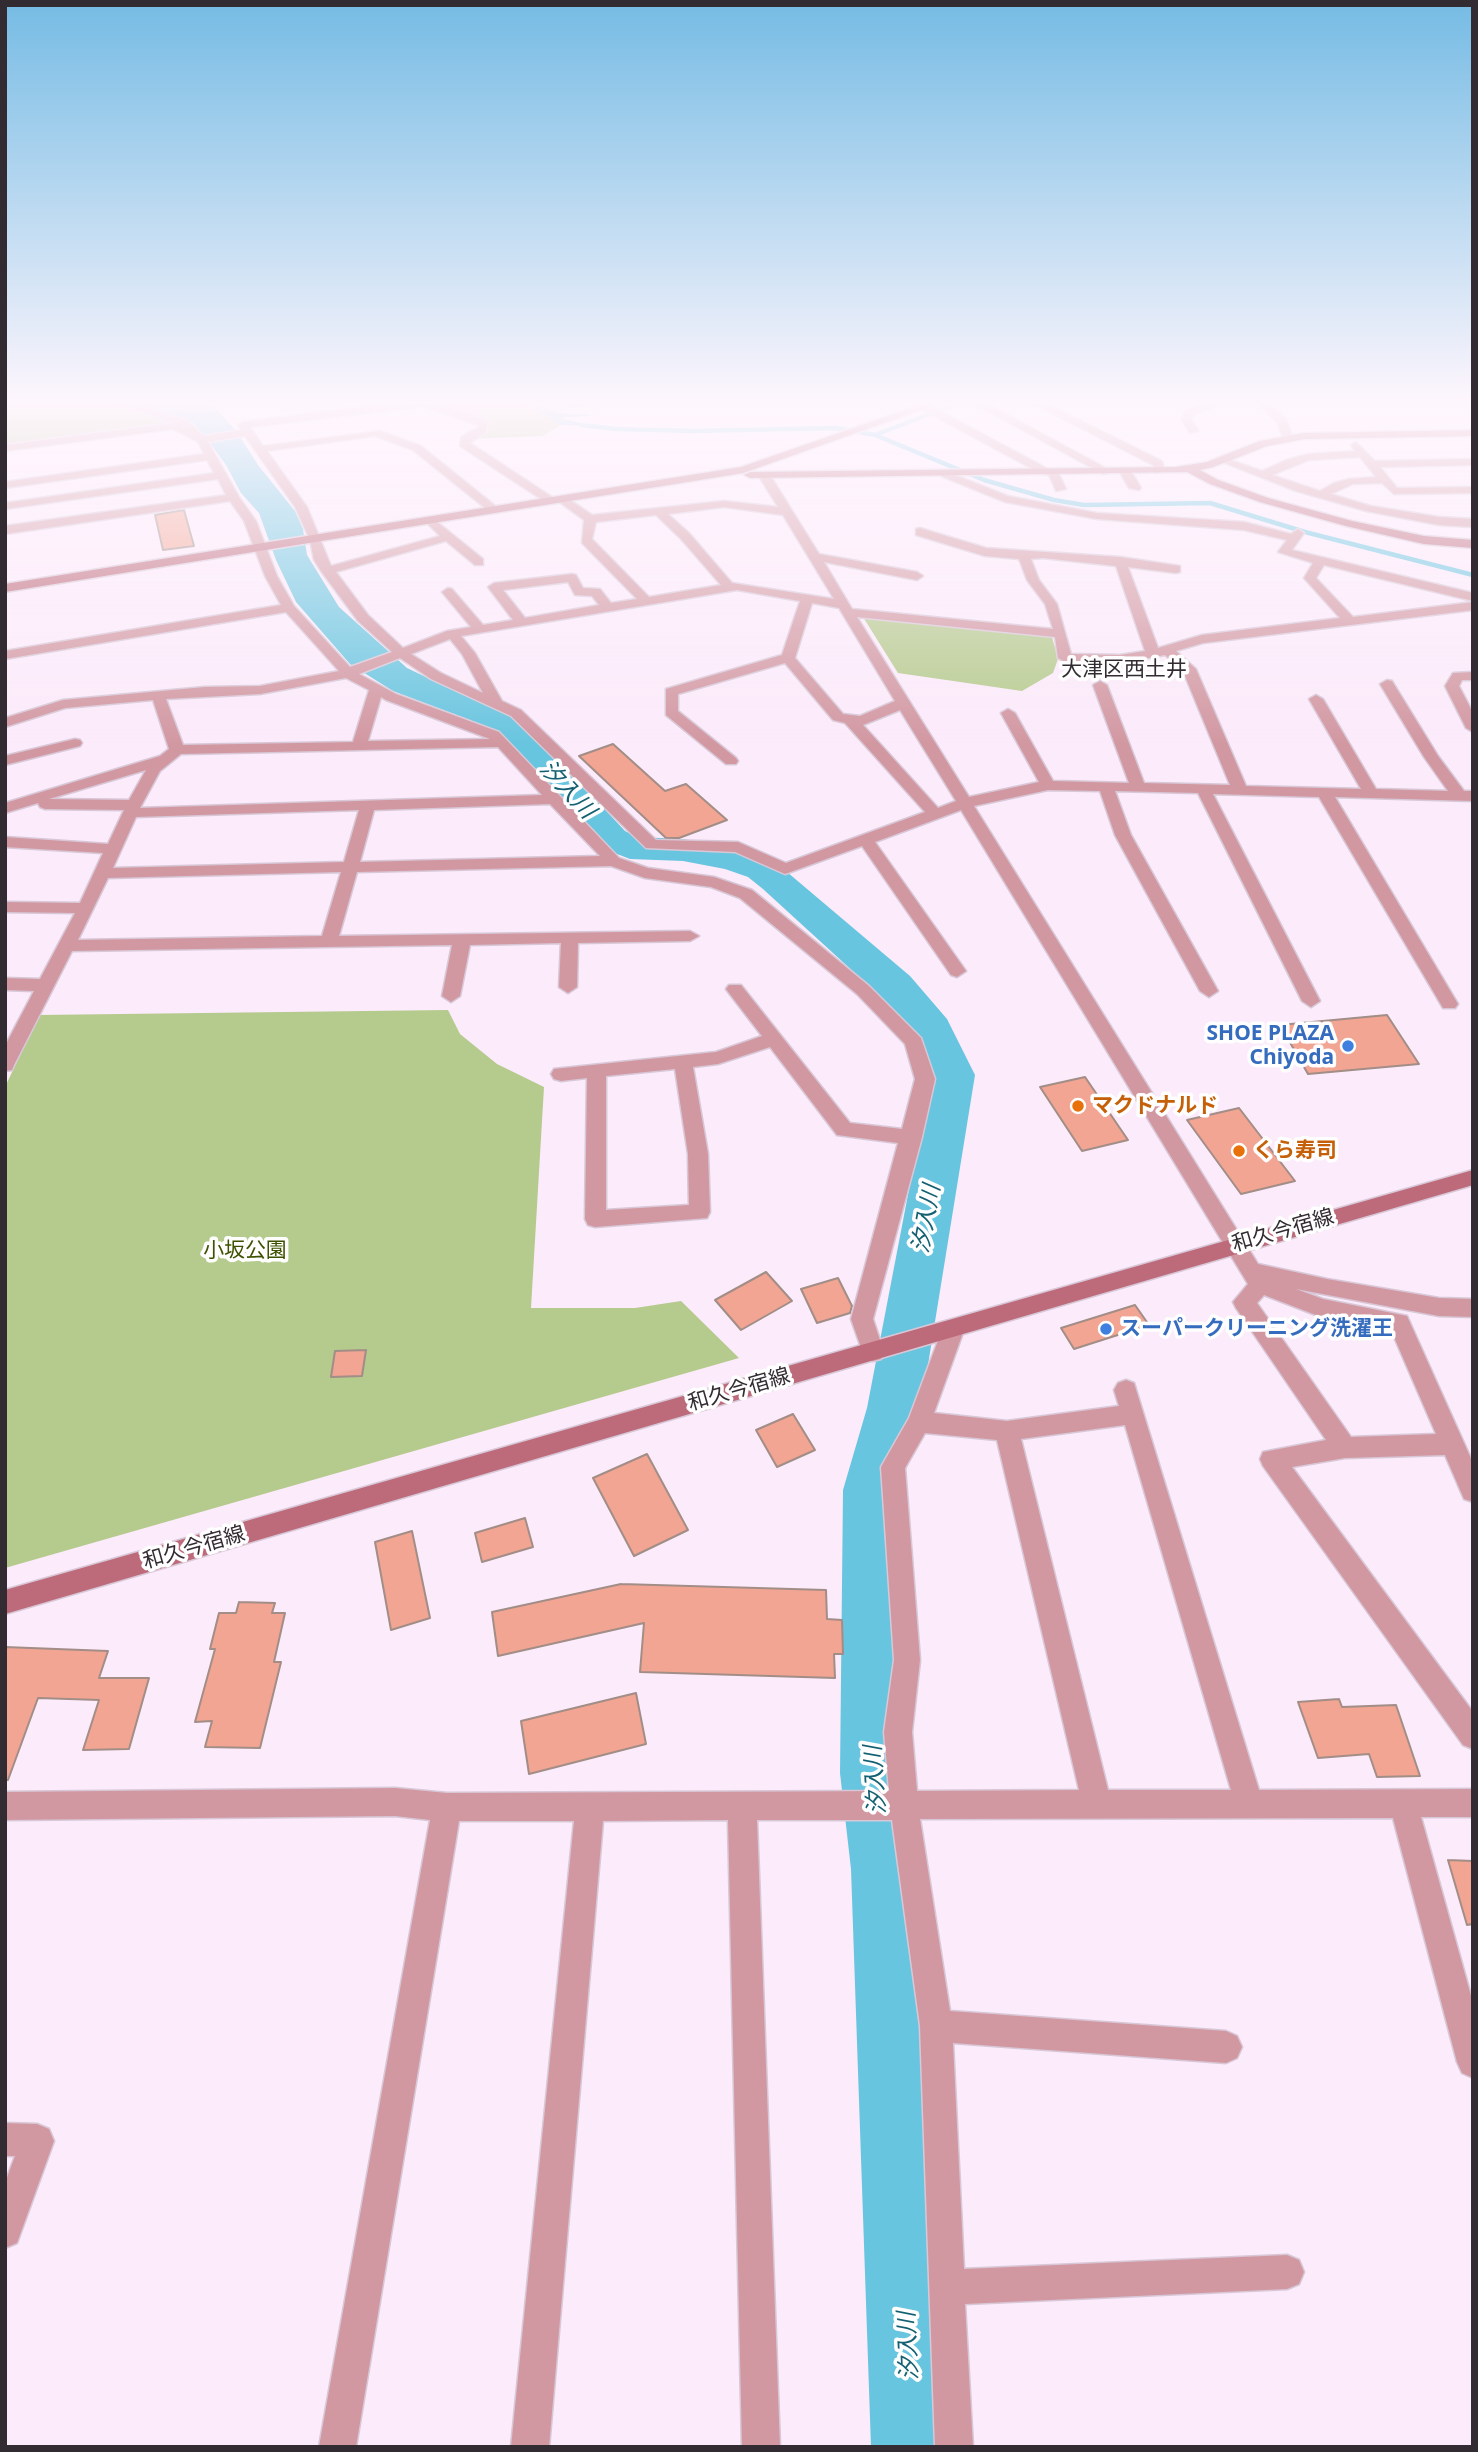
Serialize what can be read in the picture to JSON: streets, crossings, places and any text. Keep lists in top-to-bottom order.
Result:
{
  "streets": {
    "street": ["和久今宿線"]
  },
  "districts": ["大津区西土井"],
  "water": ["汐入川"],
  "parks": ["小坂公園"],
  "places": [
    "SHOE PLAZA Chiyoda",
    "マクドナルド",
    "くら寿司",
    "スーパークリーニング洗濯王"
  ]
}
